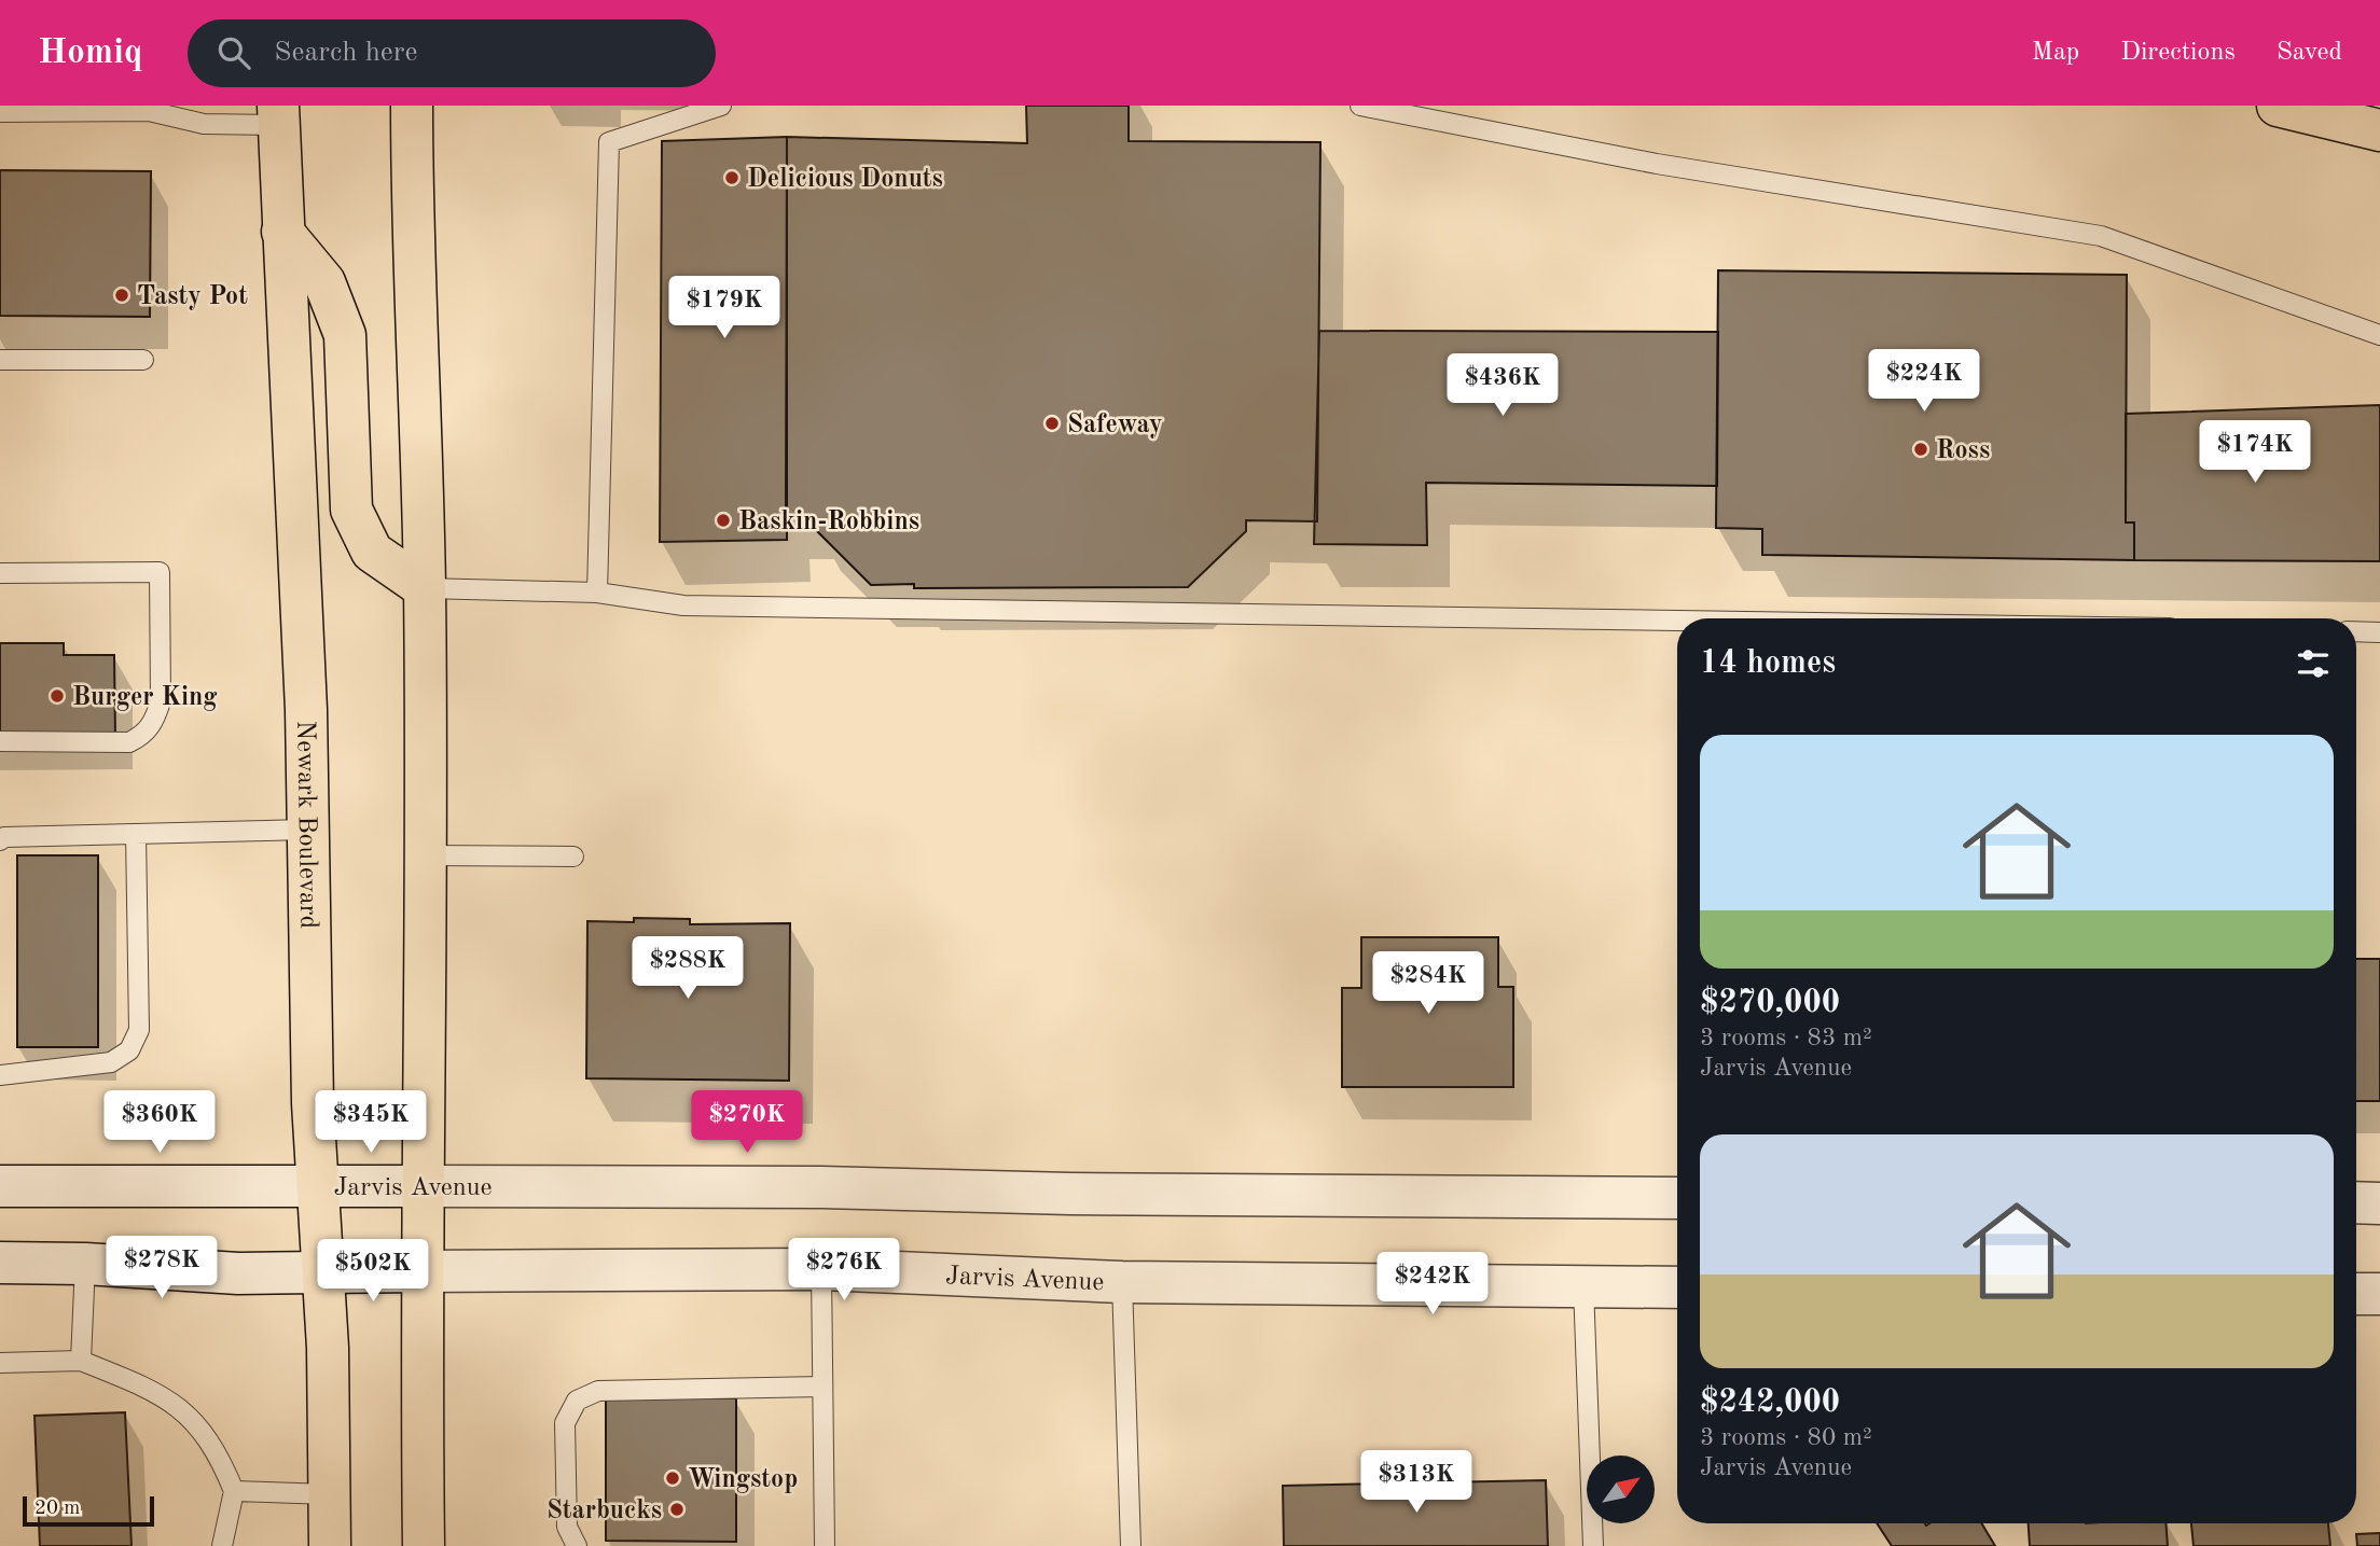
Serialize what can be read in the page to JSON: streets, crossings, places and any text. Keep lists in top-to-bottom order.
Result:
{
  "streets": {
    "main road": ["Newark Boulevard"],
    "street": ["Jarvis Avenue"]
  },
  "crossings": [
    ["Newark Boulevard", "Jarvis Avenue"]
  ],
  "places": [
    "Delicious Donuts",
    "Tasty Pot",
    "Safeway",
    "Ross",
    "Baskin-Robbins",
    "Burger King",
    "Wingstop",
    "Starbucks"
  ],
  "scale_bar": "20 m",
  "north": "top right",
  "page": {
    "header": "Homiq",
    "search": "Search here",
    "nav": ["Map", "Directions", "Saved"],
    "price": [
      "$179K",
      "$224K",
      "$436K",
      "$174K",
      "$288K",
      "$284K",
      "$360K",
      "$345K",
      "$270K",
      "$278K",
      "$276K",
      "$502K",
      "$242K",
      "$313K"
    ],
    "heading": "14 homes",
    "list": [
      {
        "name": "$270,000",
        "note": "3 rooms · 83 m² · Jarvis Avenue"
      },
      {
        "name": "$242,000",
        "note": "3 rooms · 80 m² · Jarvis Avenue"
      }
    ],
    "scale": "20 m"
  }
}
